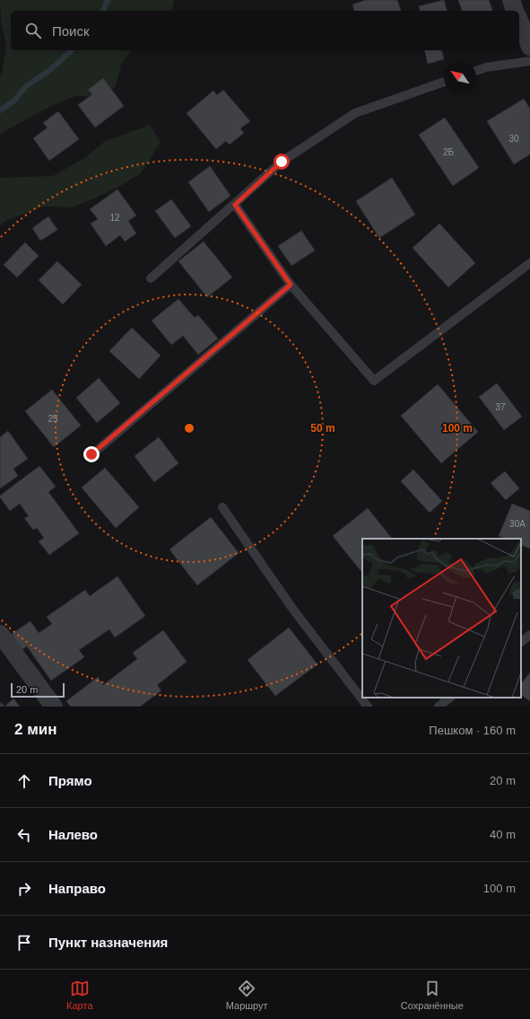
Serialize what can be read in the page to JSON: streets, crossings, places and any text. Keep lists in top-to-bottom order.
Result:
{
  "house_numbers": [
    "30",
    "2Б",
    "12",
    "37",
    "25",
    "30А"
  ],
  "scale_bar": "20 m",
  "north": "top left",
  "page": {
    "search": "Поиск",
    "scale": "20 m",
    "heading": ["2 мин", "Пешком · 160 m"],
    "list": [
      ["Прямо", "20 m"],
      ["Налево", "40 m"],
      ["Направо", "100 m"],
      "Пункт назначения"
    ],
    "nav": ["Карта", "Маршрут", "Сохранённые"]
  },
  "rings": ["50 m", "100 m"]
}
